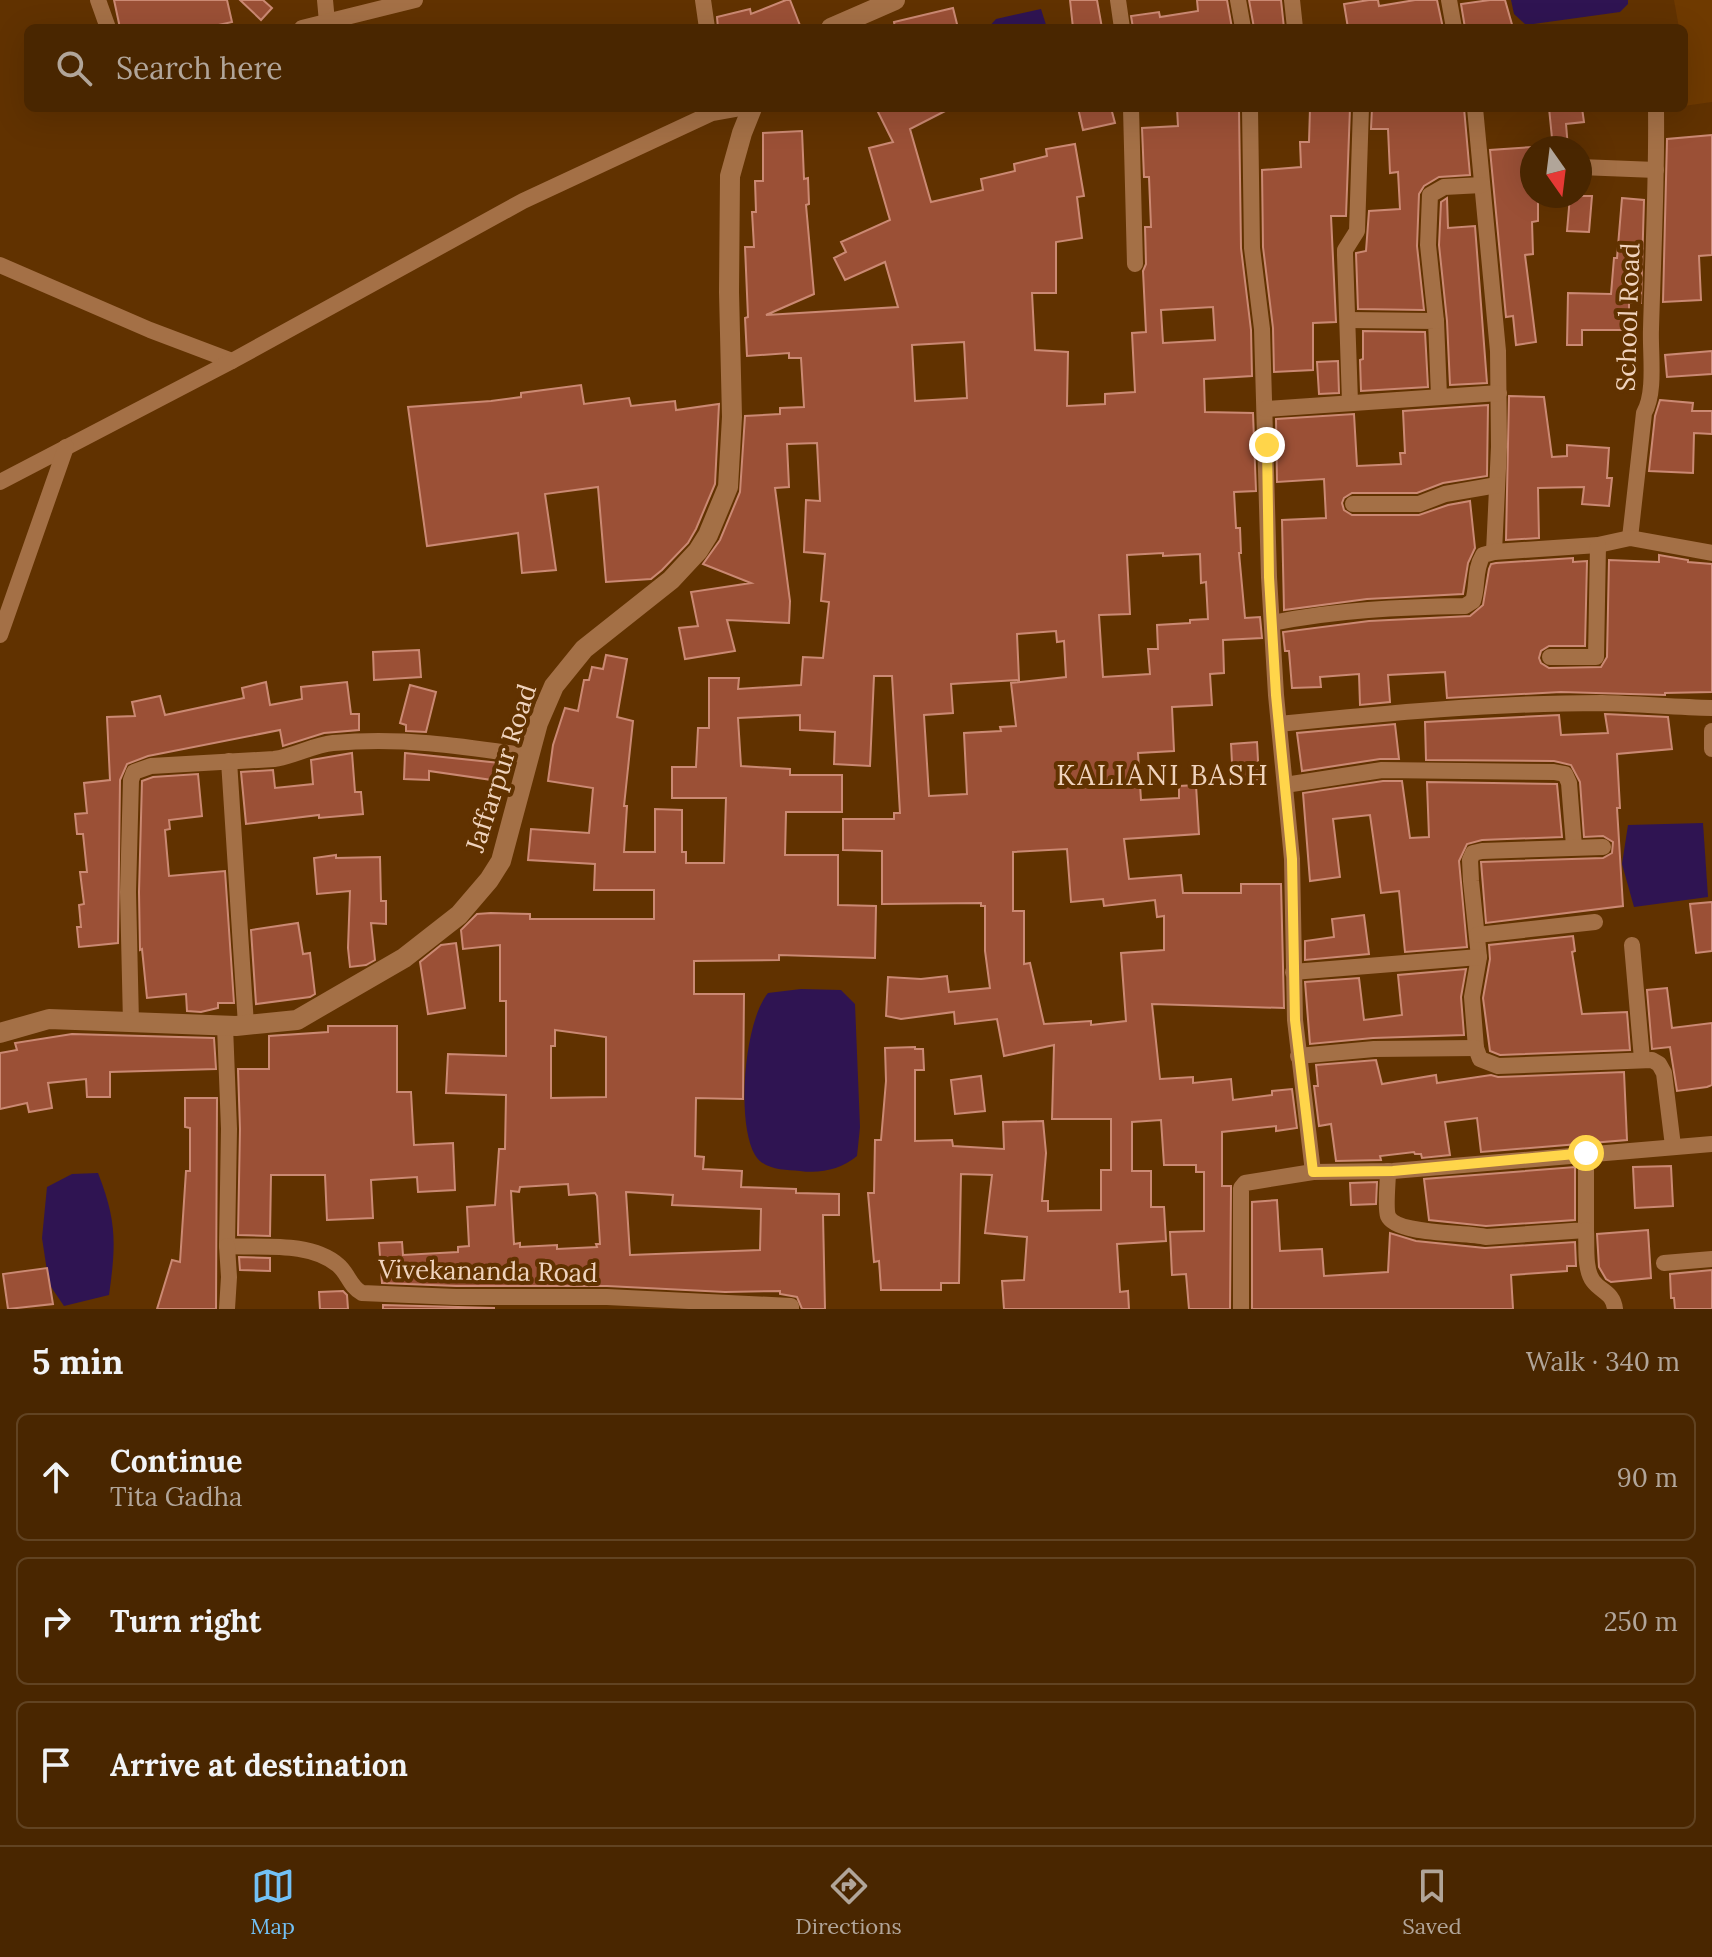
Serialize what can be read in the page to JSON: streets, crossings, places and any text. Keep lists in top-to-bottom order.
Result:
{
  "streets": {
    "street": ["School Road", "Jaffarpur Road", "Vivekananda Road"]
  },
  "districts": ["KALIANI BASH"],
  "north": "bottom",
  "page": {
    "search": "Search here",
    "heading": ["5 min", "Walk · 340 m"],
    "list": [
      ["Continue", "Tita Gadha", "90 m"],
      ["Turn right", "250 m"],
      "Arrive at destination"
    ],
    "nav": ["Map", "Directions", "Saved"]
  }
}
